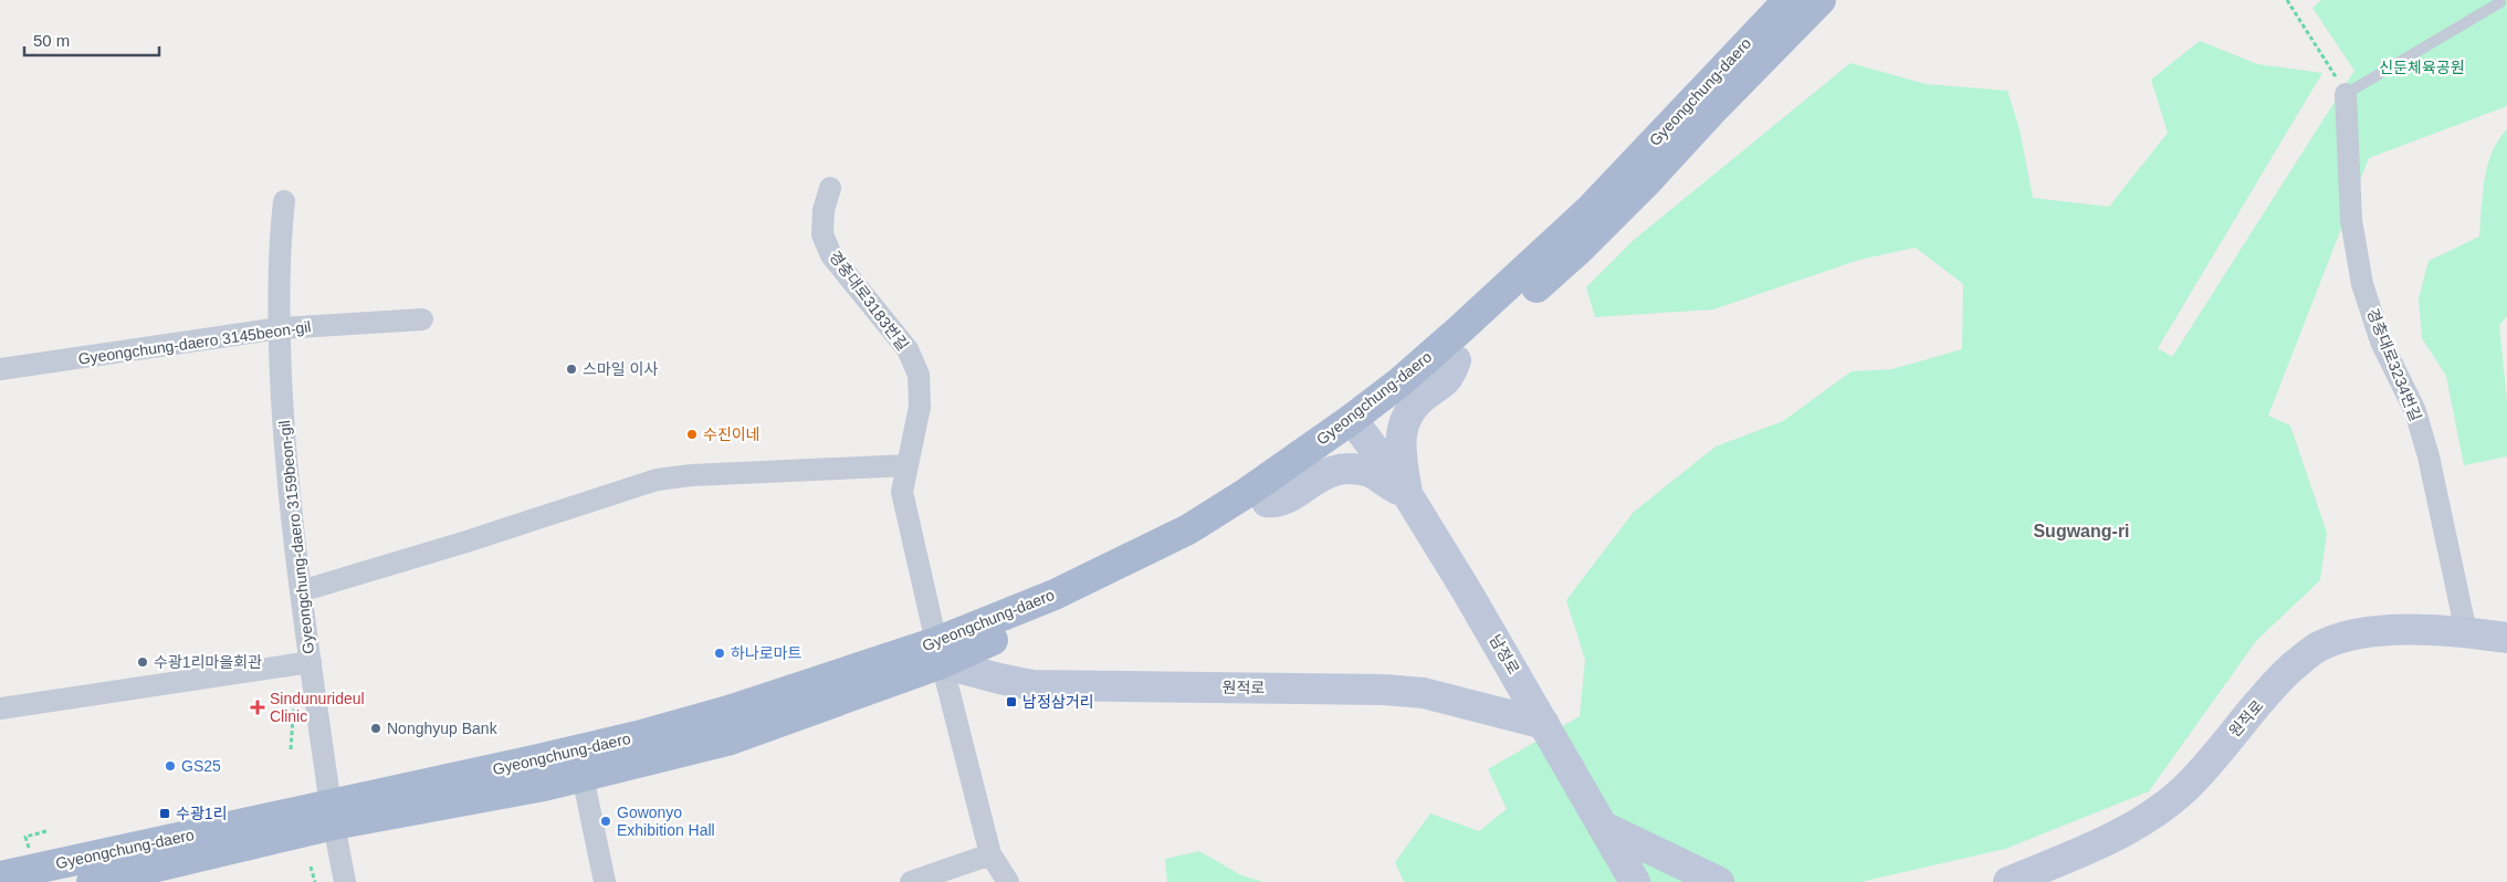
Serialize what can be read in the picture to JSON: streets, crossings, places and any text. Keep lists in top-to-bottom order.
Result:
{
  "streets": {
    "main road": ["Gyeongchung-daero"],
    "street": [
      "경충대로3183번길",
      "Gyeongchung-daero 3145beon-gil",
      "경충대로3234번길",
      "Gyeongchung-daero 3159beon-gil",
      "남정로",
      "원적로"
    ]
  },
  "crossings": [
    ["Gyeongchung-daero", "경충대로3183번길"],
    ["Gyeongchung-daero", "Gyeongchung-daero 3159beon-gil"],
    ["Gyeongchung-daero", "남정로"],
    ["Gyeongchung-daero", "원적로"],
    ["경충대로3183번길", "원적로"],
    ["Gyeongchung-daero 3145beon-gil", "Gyeongchung-daero 3159beon-gil"],
    ["경충대로3234번길", "원적로"],
    ["남정로", "원적로"]
  ],
  "districts": ["Sugwang-ri"],
  "parks": ["신둔체육공원"],
  "places": {
    "other": [
      "스마일 이사",
      "수진이네",
      "하나로마트",
      "수광1리마을회관",
      "Nonghyup Bank",
      "GS25",
      "Gowonyo Exhibition Hall"
    ],
    "transit": ["남정삼거리", "수광1리"],
    "health": ["Sindunurideul Clinic"]
  },
  "scale_bar": "50 m"
}
